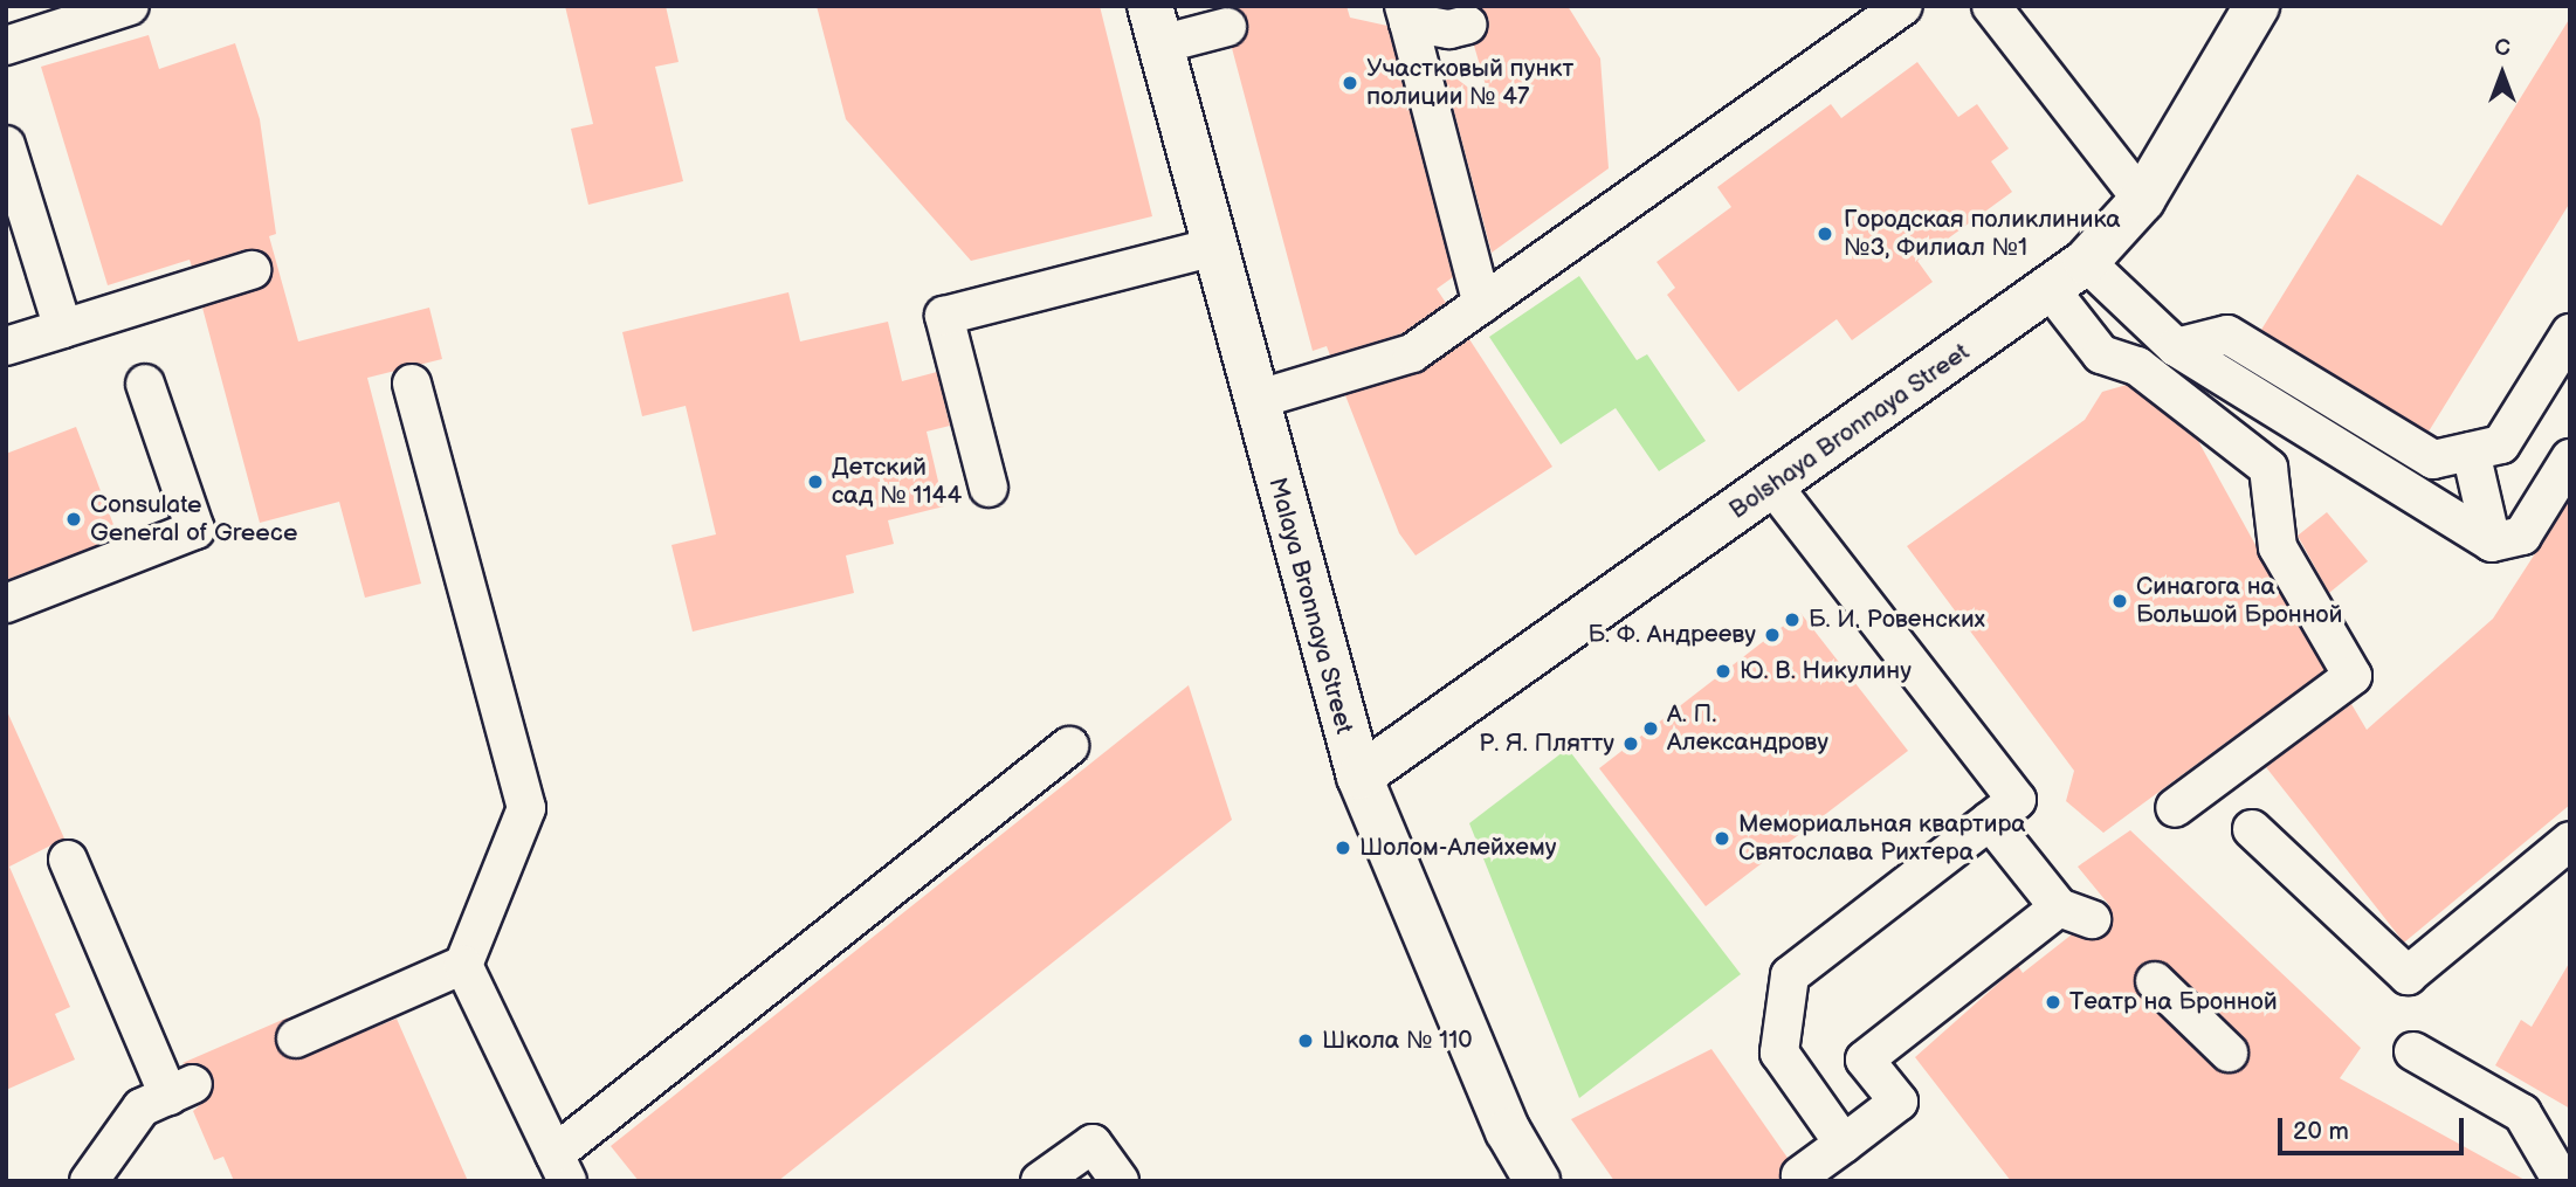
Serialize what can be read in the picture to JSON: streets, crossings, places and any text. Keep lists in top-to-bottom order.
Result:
{
  "streets": {
    "street": ["Bolshaya Bronnaya Street", "Malaya Bronnaya Street"]
  },
  "crossings": [
    ["Bolshaya Bronnaya Street", "Malaya Bronnaya Street"]
  ],
  "places": [
    "Участковый пункт полиции № 47",
    "Городская поликлиника №3, Филиал №1",
    "Детский сад № 1144",
    "Consulate General of Greece",
    "Синагога на Большой Бронной",
    "Б. И. Ровенских",
    "Б. Ф. Андрееву",
    "Ю. В. Никулину",
    "А. П. Александрову",
    "Р. Я. Плятту",
    "Мемориальная квартира Святослава Рихтера",
    "Шолом-Алейхему",
    "Театр на Бронной",
    "Школа № 110"
  ],
  "scale_bar": "20 m",
  "north": "top"
}
